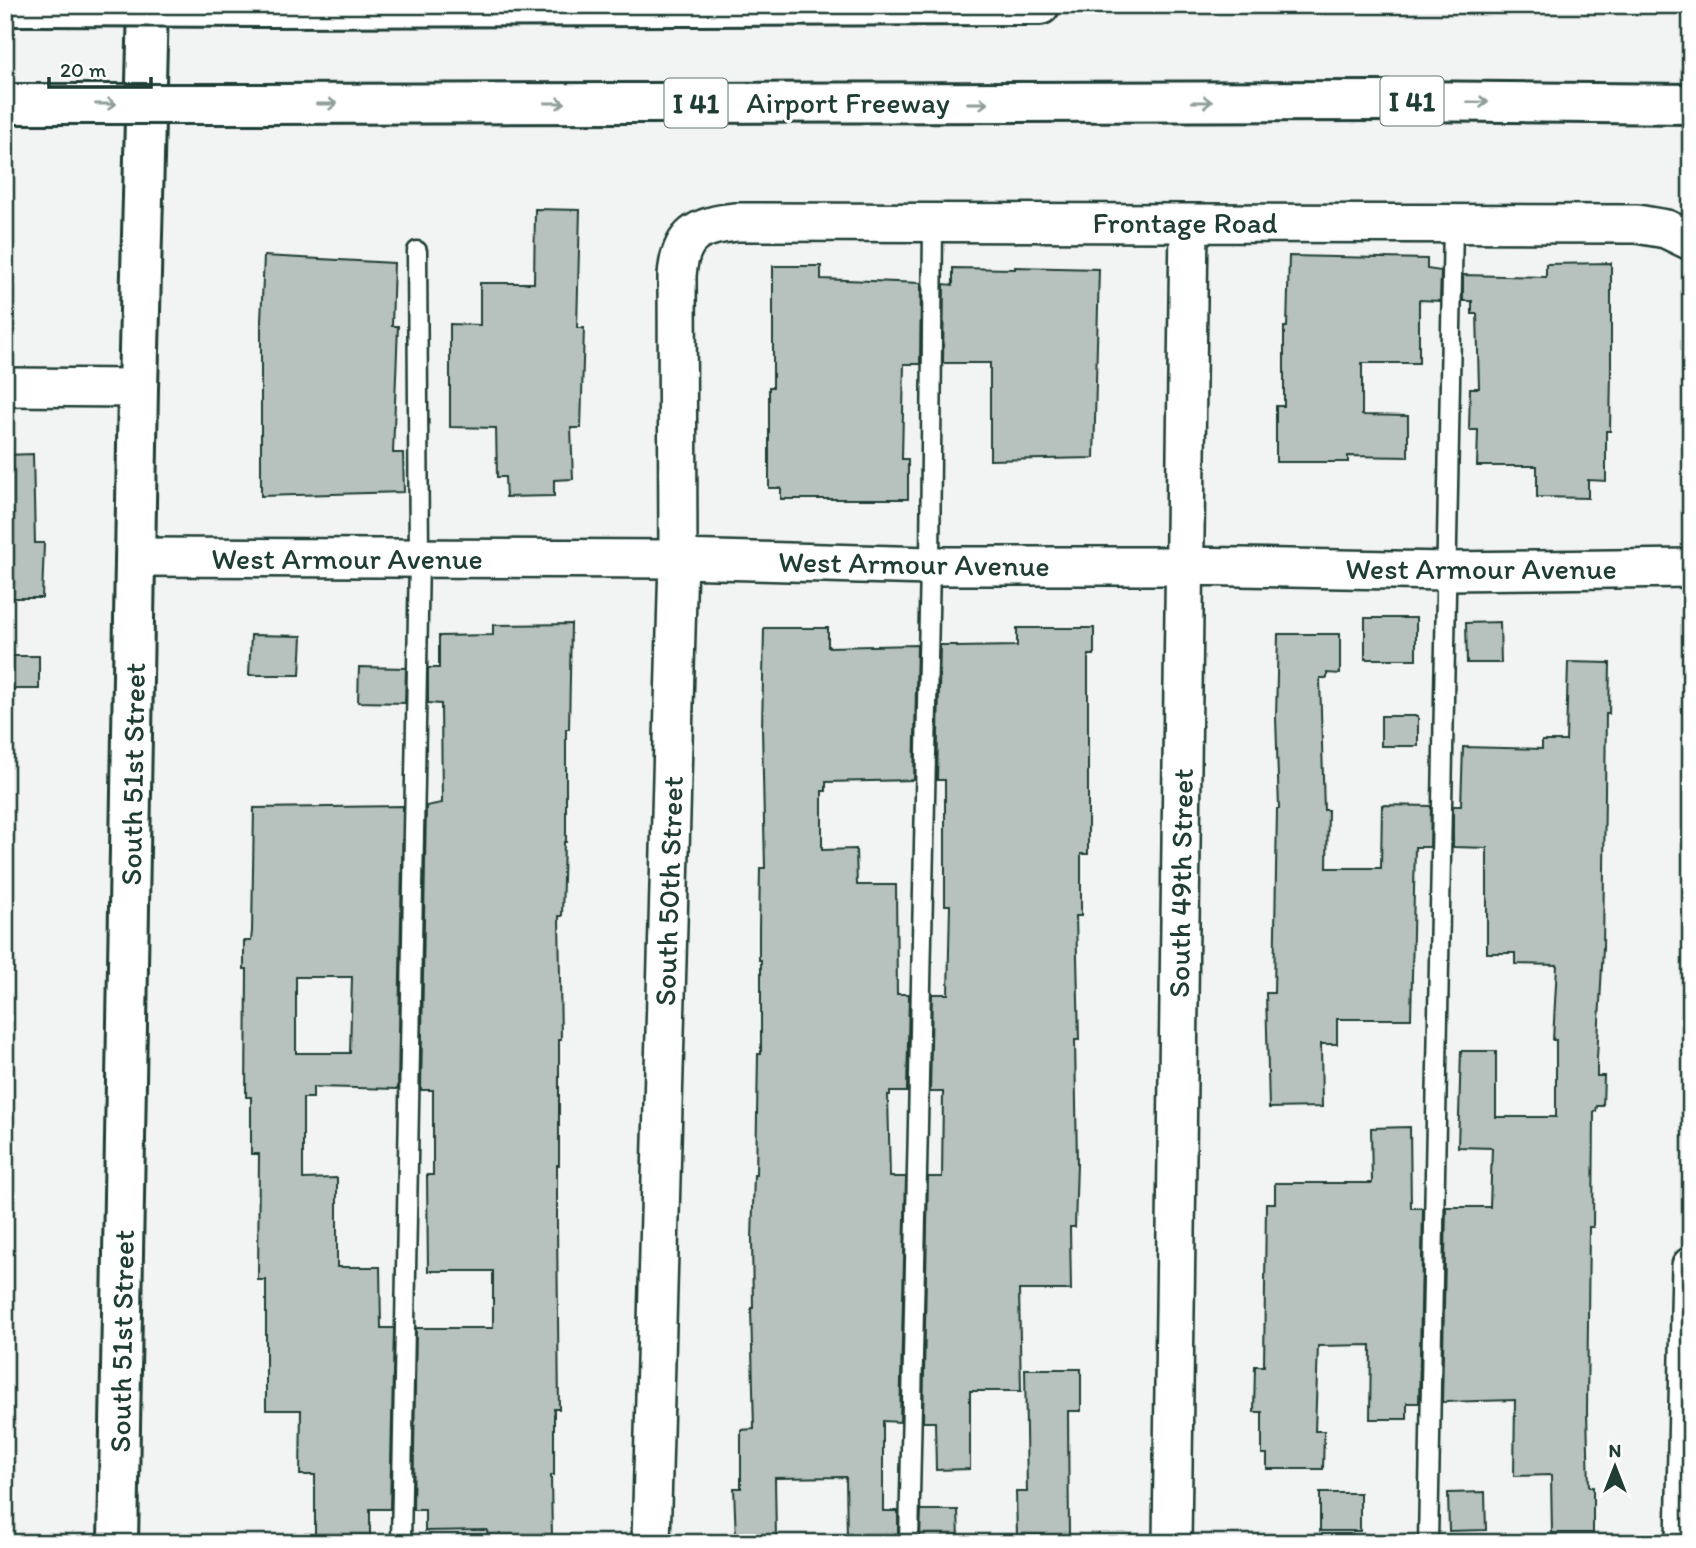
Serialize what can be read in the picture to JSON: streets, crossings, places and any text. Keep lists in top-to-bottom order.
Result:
{
  "streets": {
    "main road": ["I 41", "Airport Freeway", "South 51st Street"],
    "street": [
      "Frontage Road",
      "West Armour Avenue",
      "South 49th Street",
      "South 50th Street"
    ]
  },
  "crossings": [
    ["Frontage Road", "South 49th Street"],
    ["Frontage Road", "South 50th Street"],
    ["West Armour Avenue", "South 51st Street"],
    ["West Armour Avenue", "South 49th Street"],
    ["West Armour Avenue", "South 50th Street"]
  ],
  "scale_bar": "20 m",
  "north": "top"
}
